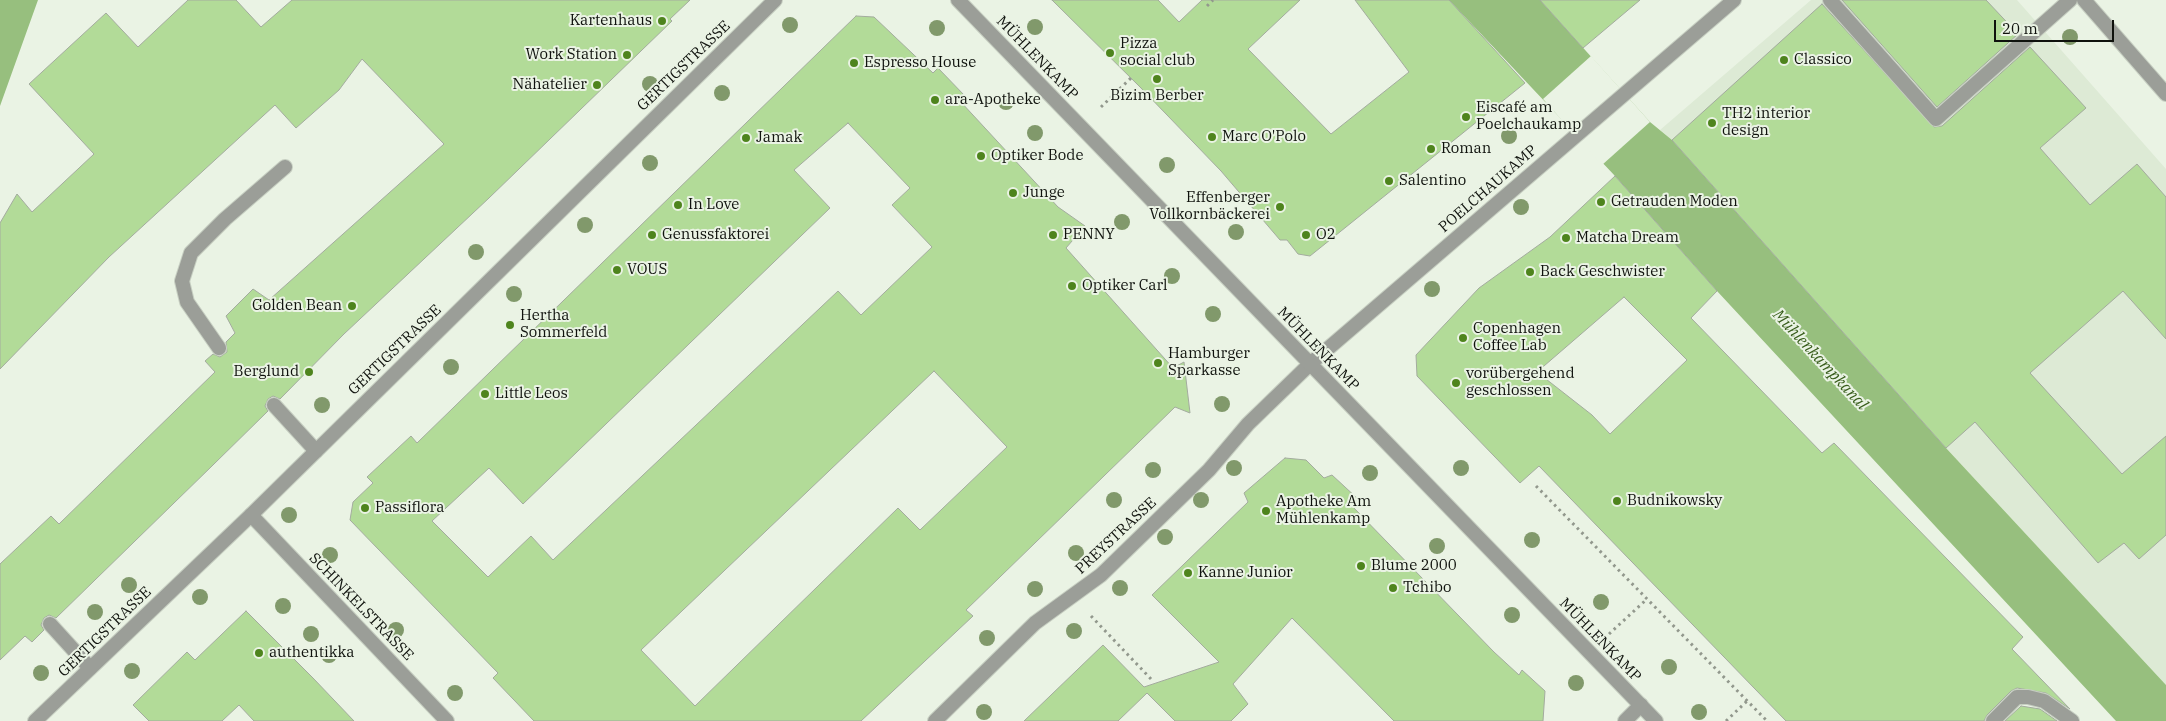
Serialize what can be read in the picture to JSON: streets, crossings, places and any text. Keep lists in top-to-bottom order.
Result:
{
  "streets": {
    "street": [
      "MÜHLENKAMP",
      "GERTIGSTRASSE",
      "POELCHAUKAMP",
      "PREYSTRASSE",
      "SCHINKELSTRASSE"
    ]
  },
  "crossings": [
    ["MÜHLENKAMP", "POELCHAUKAMP"],
    ["MÜHLENKAMP", "PREYSTRASSE"],
    ["GERTIGSTRASSE", "SCHINKELSTRASSE"],
    ["POELCHAUKAMP", "PREYSTRASSE"]
  ],
  "water": ["Mühlenkampkanal"],
  "places": [
    "Kartenhaus",
    "Pizza social club",
    "Work Station",
    "Classico",
    "Espresso House",
    "Bizim Berber",
    "Nähatelier",
    "ara-Apotheke",
    "Eiscafé am Poelchaukamp",
    "TH2 interior design",
    "Marc O'Polo",
    "Jamak",
    "Roman",
    "Optiker Bode",
    "Salentino",
    "Junge",
    "Getrauden Moden",
    "In Love",
    "Effenberger Vollkornbäckerei",
    "Genussfaktorei",
    "PENNY",
    "O2",
    "Matcha Dream",
    "VOUS",
    "Back Geschwister",
    "Optiker Carl",
    "Golden Bean",
    "Hertha Sommerfeld",
    "Copenhagen Coffee Lab",
    "Hamburger Sparkasse",
    "Berglund",
    "vorübergehend geschlossen",
    "Little Leos",
    "Budnikowsky",
    "Passiflora",
    "Apotheke Am Mühlenkamp",
    "Blume 2000",
    "Kanne Junior",
    "Tchibo",
    "authentikka"
  ],
  "scale_bar": "20 m"
}
